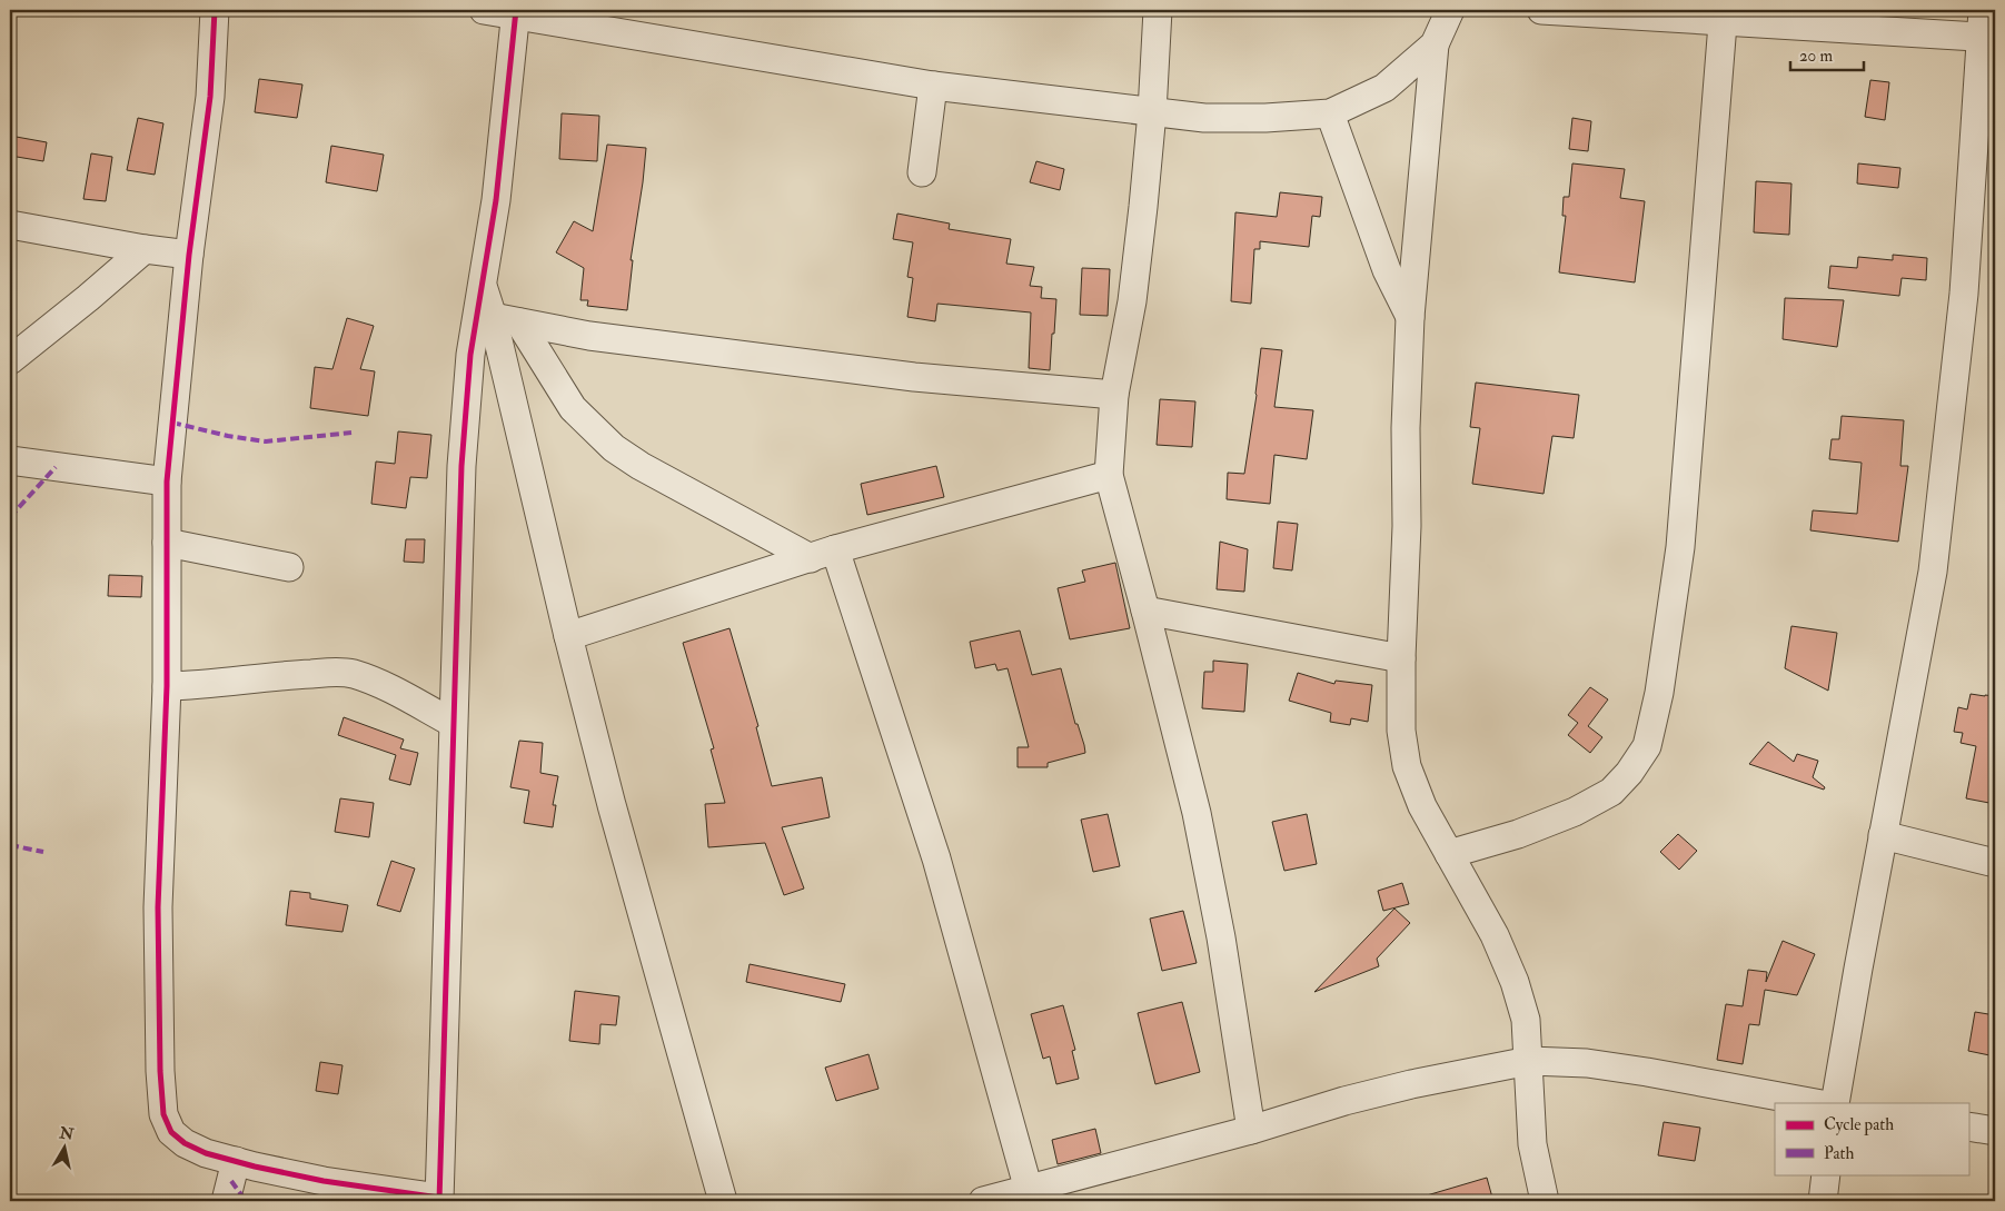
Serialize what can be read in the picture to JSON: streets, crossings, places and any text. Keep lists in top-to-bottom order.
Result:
{
  "legend": ["Cycle path", "Path"],
  "scale_bar": "20 m",
  "north": "top"
}
